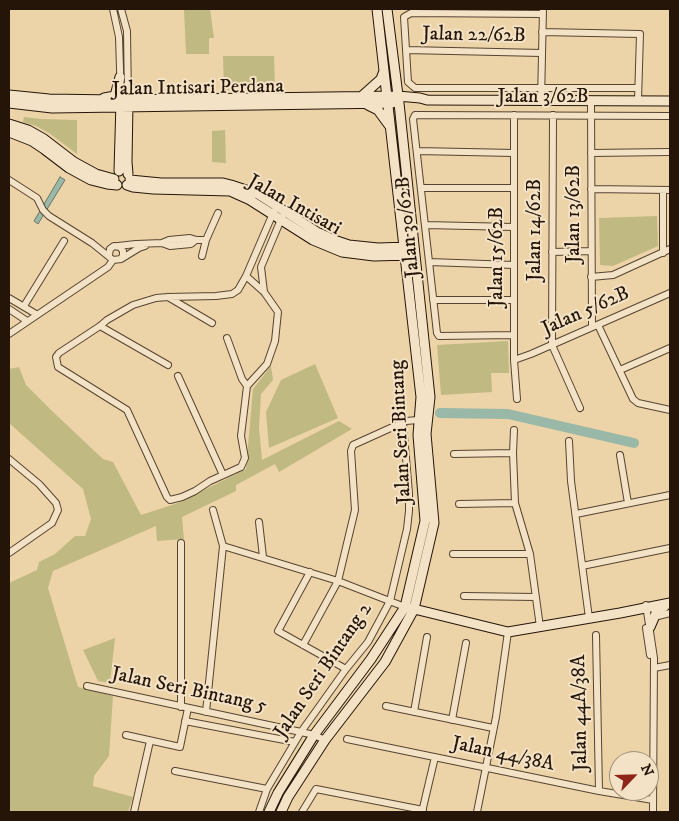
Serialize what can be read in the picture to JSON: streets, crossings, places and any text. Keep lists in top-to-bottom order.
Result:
{
  "streets": {
    "street": [
      "Jalan 22/62B",
      "Jalan Intisari Perdana",
      "Jalan 3/62B",
      "Jalan Intisari",
      "Jalan 13/62B",
      "Jalan 30/62B",
      "Jalan 14/62B",
      "Jalan 15/62B",
      "Jalan 5/62B",
      "Jalan Seri Bintang",
      "Jalan Seri Bintang 2",
      "Jalan Seri Bintang 5",
      "Jalan 44A/38A",
      "Jalan 44/38A"
    ]
  },
  "crossings": [
    ["Jalan 22/62B", "Jalan 3/62B"],
    ["Jalan Intisari Perdana", "Jalan 3/62B"],
    ["Jalan Intisari Perdana", "Jalan Seri Bintang"],
    ["Jalan 3/62B", "Jalan 13/62B"],
    ["Jalan 3/62B", "Jalan 30/62B"],
    ["Jalan 3/62B", "Jalan 14/62B"],
    ["Jalan 3/62B", "Jalan 15/62B"],
    ["Jalan 3/62B", "Jalan Seri Bintang"],
    ["Jalan Intisari", "Jalan Seri Bintang"],
    ["Jalan 13/62B", "Jalan 5/62B"],
    ["Jalan 30/62B", "Jalan 15/62B"],
    ["Jalan 14/62B", "Jalan 5/62B"],
    ["Jalan 15/62B", "Jalan 5/62B"],
    ["Jalan Seri Bintang", "Jalan Seri Bintang 5"],
    ["Jalan Seri Bintang 2", "Jalan Seri Bintang 5"],
    ["Jalan 44A/38A", "Jalan 44/38A"]
  ],
  "north": "top right"
}
